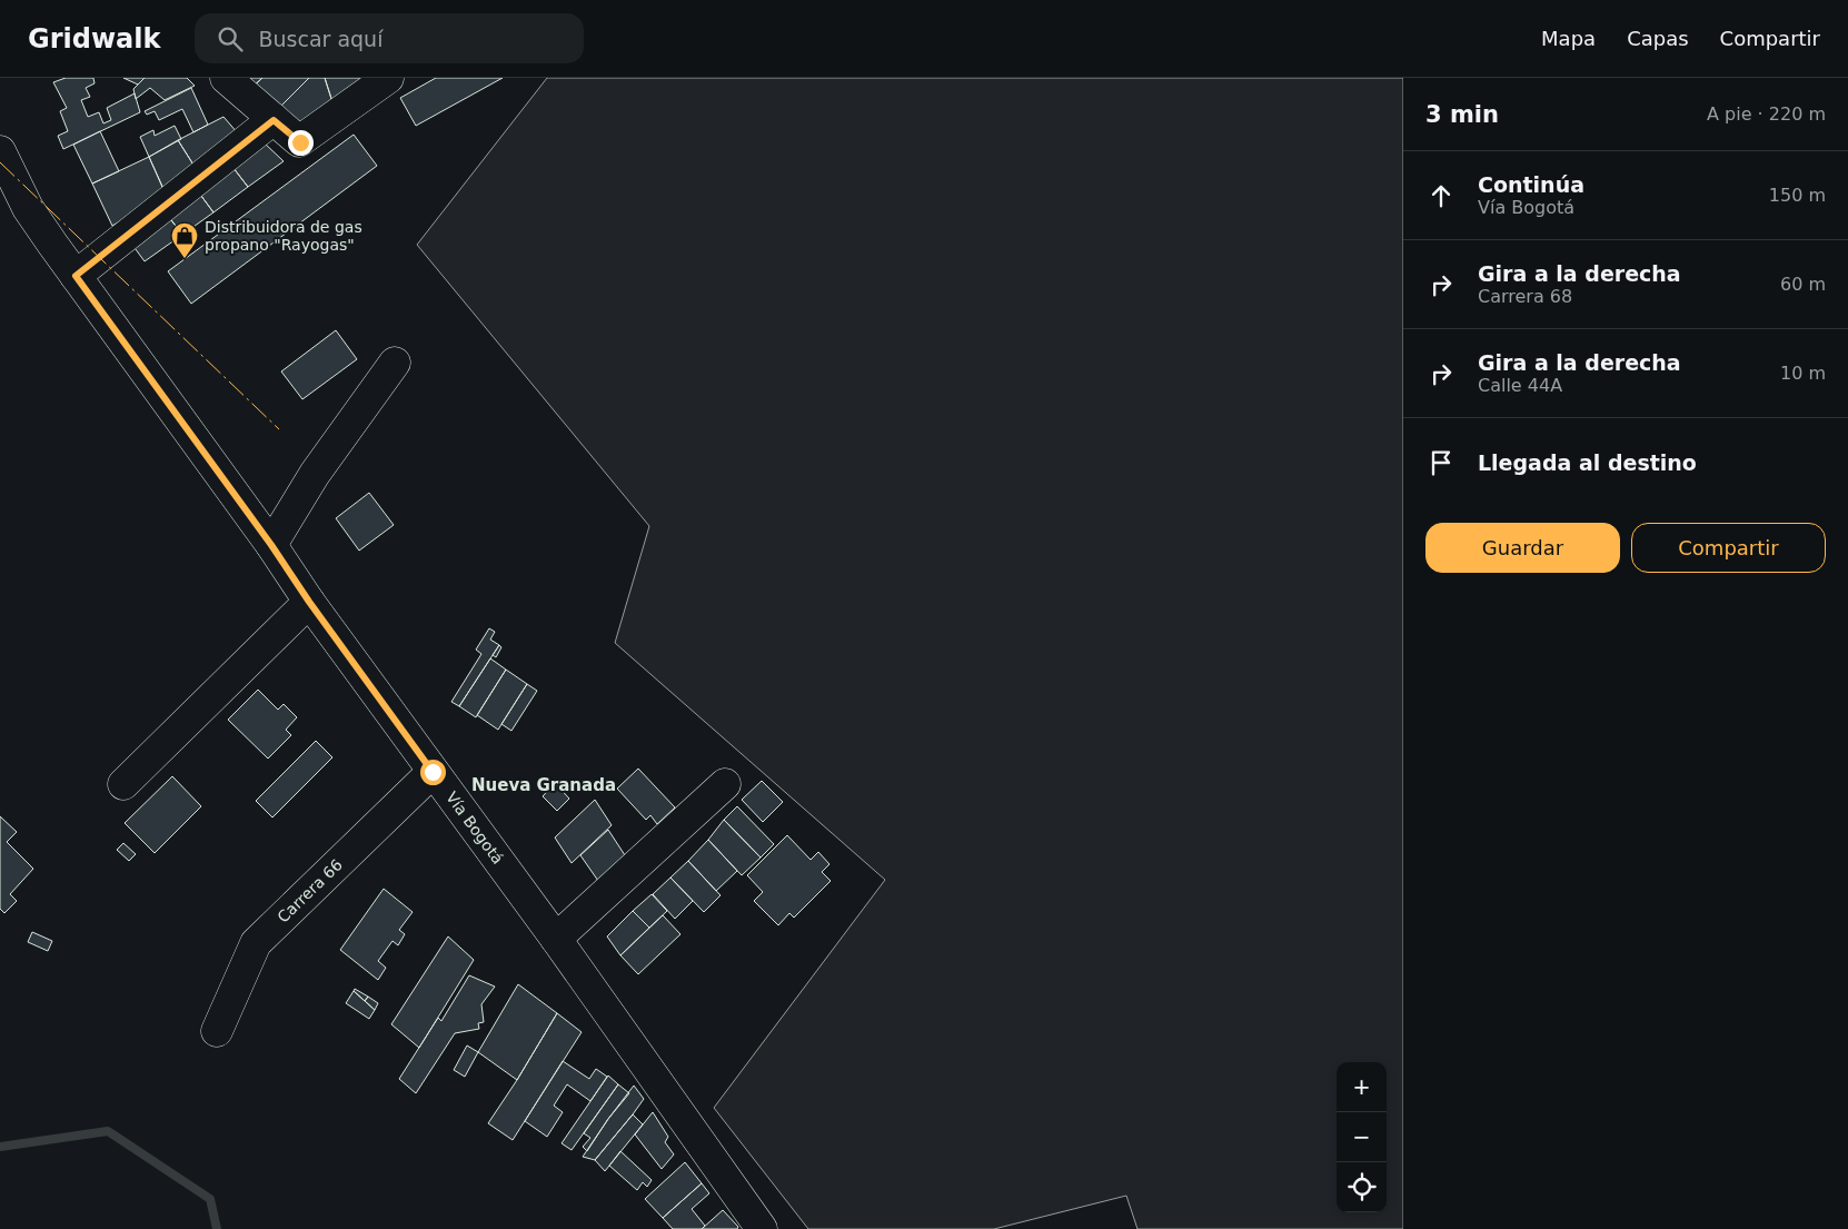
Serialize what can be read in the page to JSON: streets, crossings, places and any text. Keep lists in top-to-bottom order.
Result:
{
  "streets": {
    "main road": ["Vía Bogotá", "Carrera 66"]
  },
  "crossings": [
    ["Vía Bogotá", "Carrera 66"]
  ],
  "districts": ["Nueva Granada"],
  "places": {
    "shop": ["Distribuidora de gas propano \"Rayogas\""]
  },
  "page": {
    "header": "Gridwalk",
    "search": "Buscar aquí",
    "nav": ["Mapa", "Capas", "Compartir"],
    "heading": ["3 min", "A pie · 220 m"],
    "list": [
      ["Continúa", "Vía Bogotá", "150 m"],
      ["Gira a la derecha", "Carrera 68", "60 m"],
      ["Gira a la derecha", "Calle 44A", "10 m"],
      "Llegada al destino"
    ],
    "buttons": ["Guardar", "Compartir"],
    "map_buttons": ["+", "−"]
  }
}
